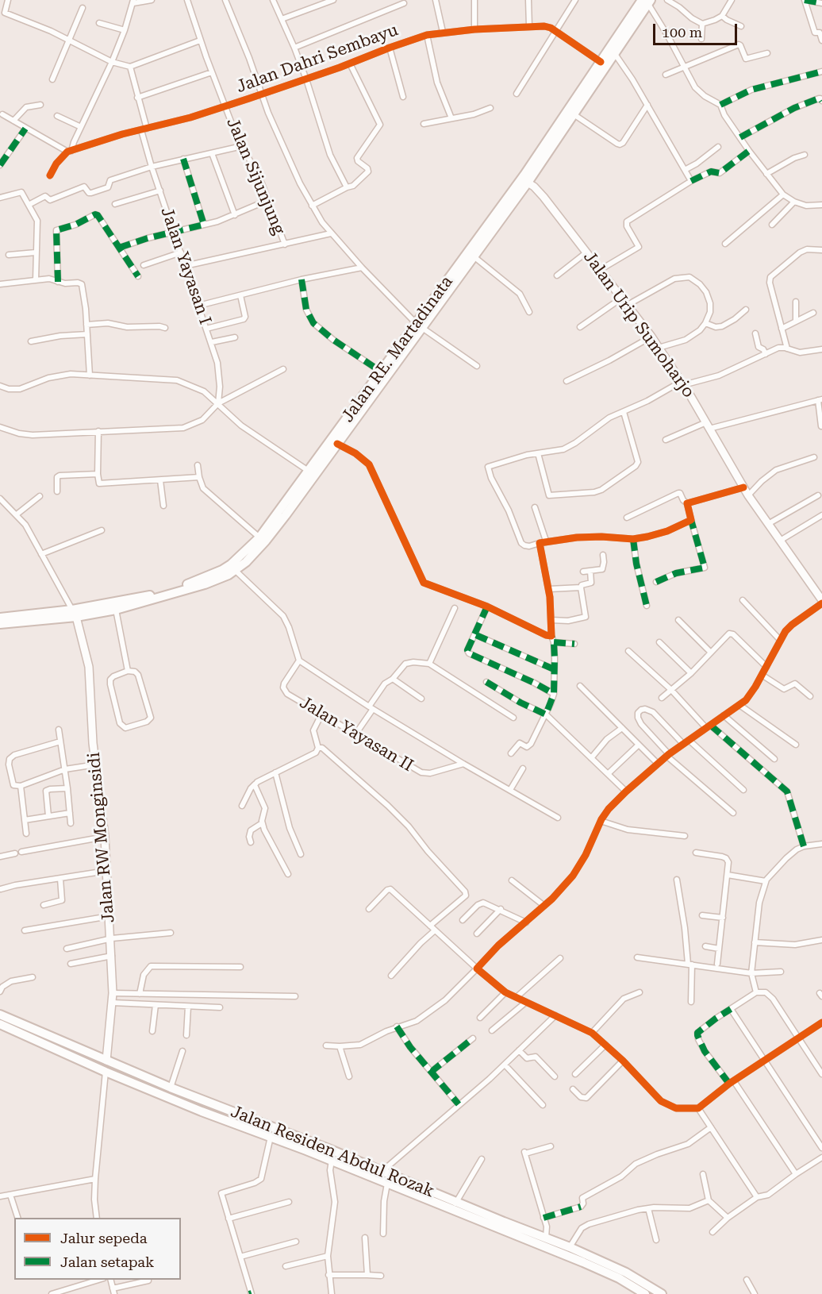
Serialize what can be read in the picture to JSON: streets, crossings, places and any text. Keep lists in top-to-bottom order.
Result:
{
  "streets": {
    "highway": ["Jalan RE. Martadinata", "Jalan Residen Abdul Rozak"],
    "street": [
      "Jalan Dahri Sembayu",
      "Jalan Sijunjung",
      "Jalan Yayasan I",
      "Jalan Urip Sumoharjo",
      "Jalan Yayasan II",
      "Jalan RW Monginsidi"
    ]
  },
  "crossings": [
    ["Jalan Dahri Sembayu", "Jalan Sijunjung"],
    ["Jalan Dahri Sembayu", "Jalan Yayasan I"],
    ["Jalan Dahri Sembayu", "Jalan RE. Martadinata"],
    ["Jalan Urip Sumoharjo", "Jalan RE. Martadinata"],
    ["Jalan RW Monginsidi", "Jalan Residen Abdul Rozak"]
  ],
  "legend": ["Jalur sepeda", "Jalan setapak"],
  "scale_bar": "100 m"
}
